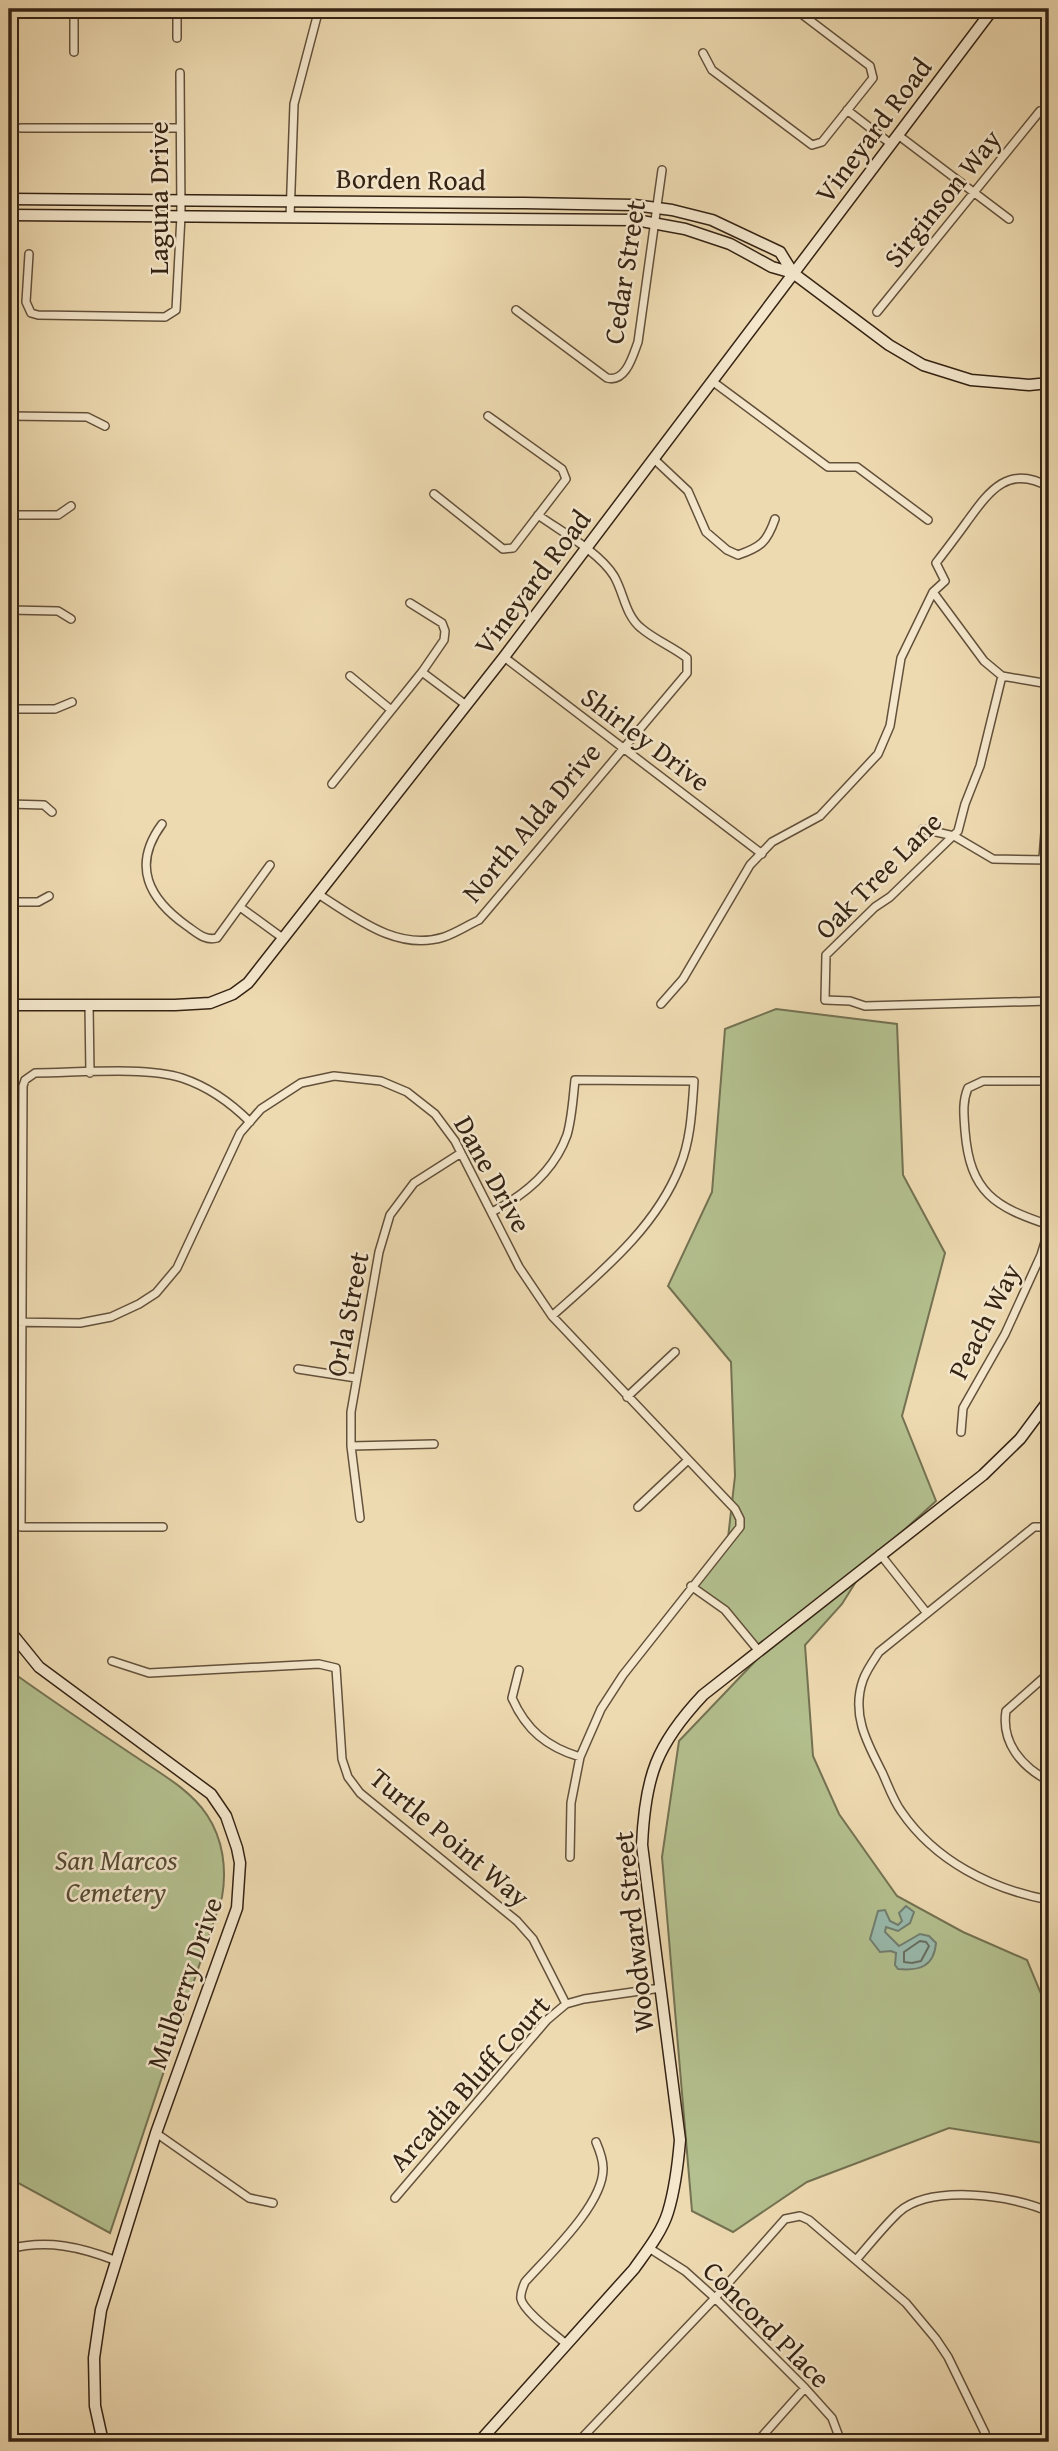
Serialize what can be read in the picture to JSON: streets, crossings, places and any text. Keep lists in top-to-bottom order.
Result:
{
  "streets": {
    "main road": [
      "Vineyard Road",
      "Borden Road",
      "Woodward Street",
      "Mulberry Drive"
    ],
    "street": [
      "Laguna Drive",
      "Sirginson Way",
      "Cedar Street",
      "Shirley Drive",
      "North Alda Drive",
      "Oak Tree Lane",
      "Dane Drive",
      "Orla Street",
      "Peach Way",
      "Turtle Point Way",
      "Arcadia Bluff Court",
      "Concord Place"
    ]
  },
  "crossings": [
    ["Vineyard Road", "Borden Road"],
    ["Vineyard Road", "Shirley Drive"],
    ["Vineyard Road", "North Alda Drive"],
    ["Borden Road", "Laguna Drive"],
    ["Borden Road", "Cedar Street"],
    ["Shirley Drive", "North Alda Drive"],
    ["Dane Drive", "Orla Street"],
    ["Turtle Point Way", "Arcadia Bluff Court"],
    ["Woodward Street", "Arcadia Bluff Court"],
    ["Woodward Street", "Concord Place"]
  ],
  "parks": ["San Marcos Cemetery"]
}
